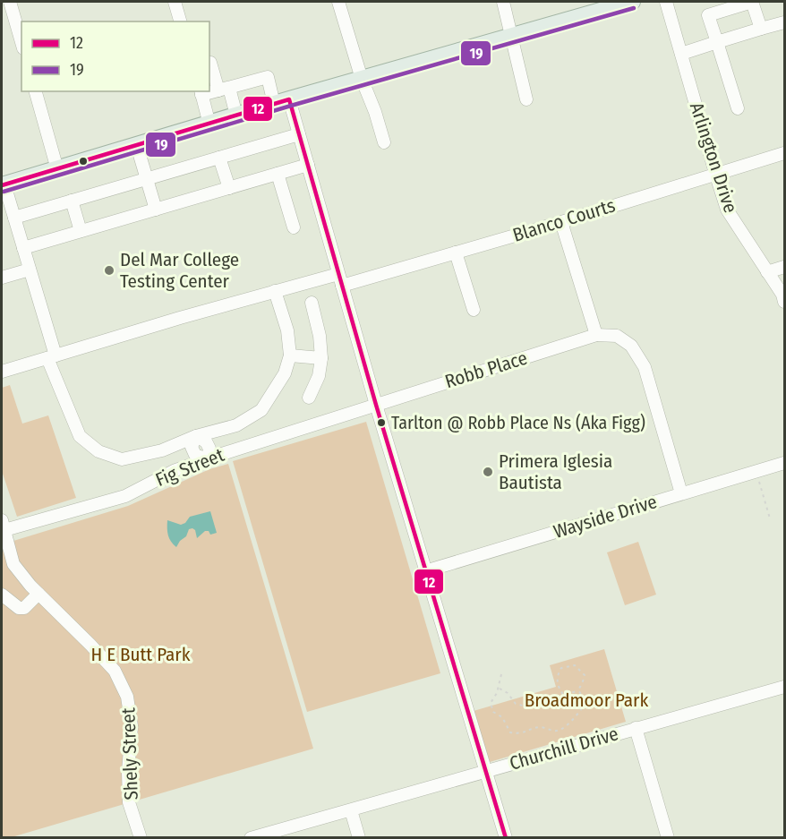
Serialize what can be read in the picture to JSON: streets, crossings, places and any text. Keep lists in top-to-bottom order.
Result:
{
  "streets": {
    "street": [
      "Arlington Drive",
      "Blanco Courts",
      "Robb Place",
      "Fig Street",
      "Wayside Drive",
      "Churchill Drive",
      "Shely Street"
    ]
  },
  "crossings": [
    ["Arlington Drive", "Blanco Courts"],
    ["Robb Place", "Fig Street"],
    ["Fig Street", "Shely Street"]
  ],
  "parks": ["H E Butt Park", "Broadmoor Park"],
  "places": ["Del Mar College Testing Center", "Tarlton @ Robb Place Ns (Aka Figg)", "Primera Iglesia Bautista"],
  "lines": ["transit line 19", "transit line 12"],
  "legend": ["12", "19"]
}
